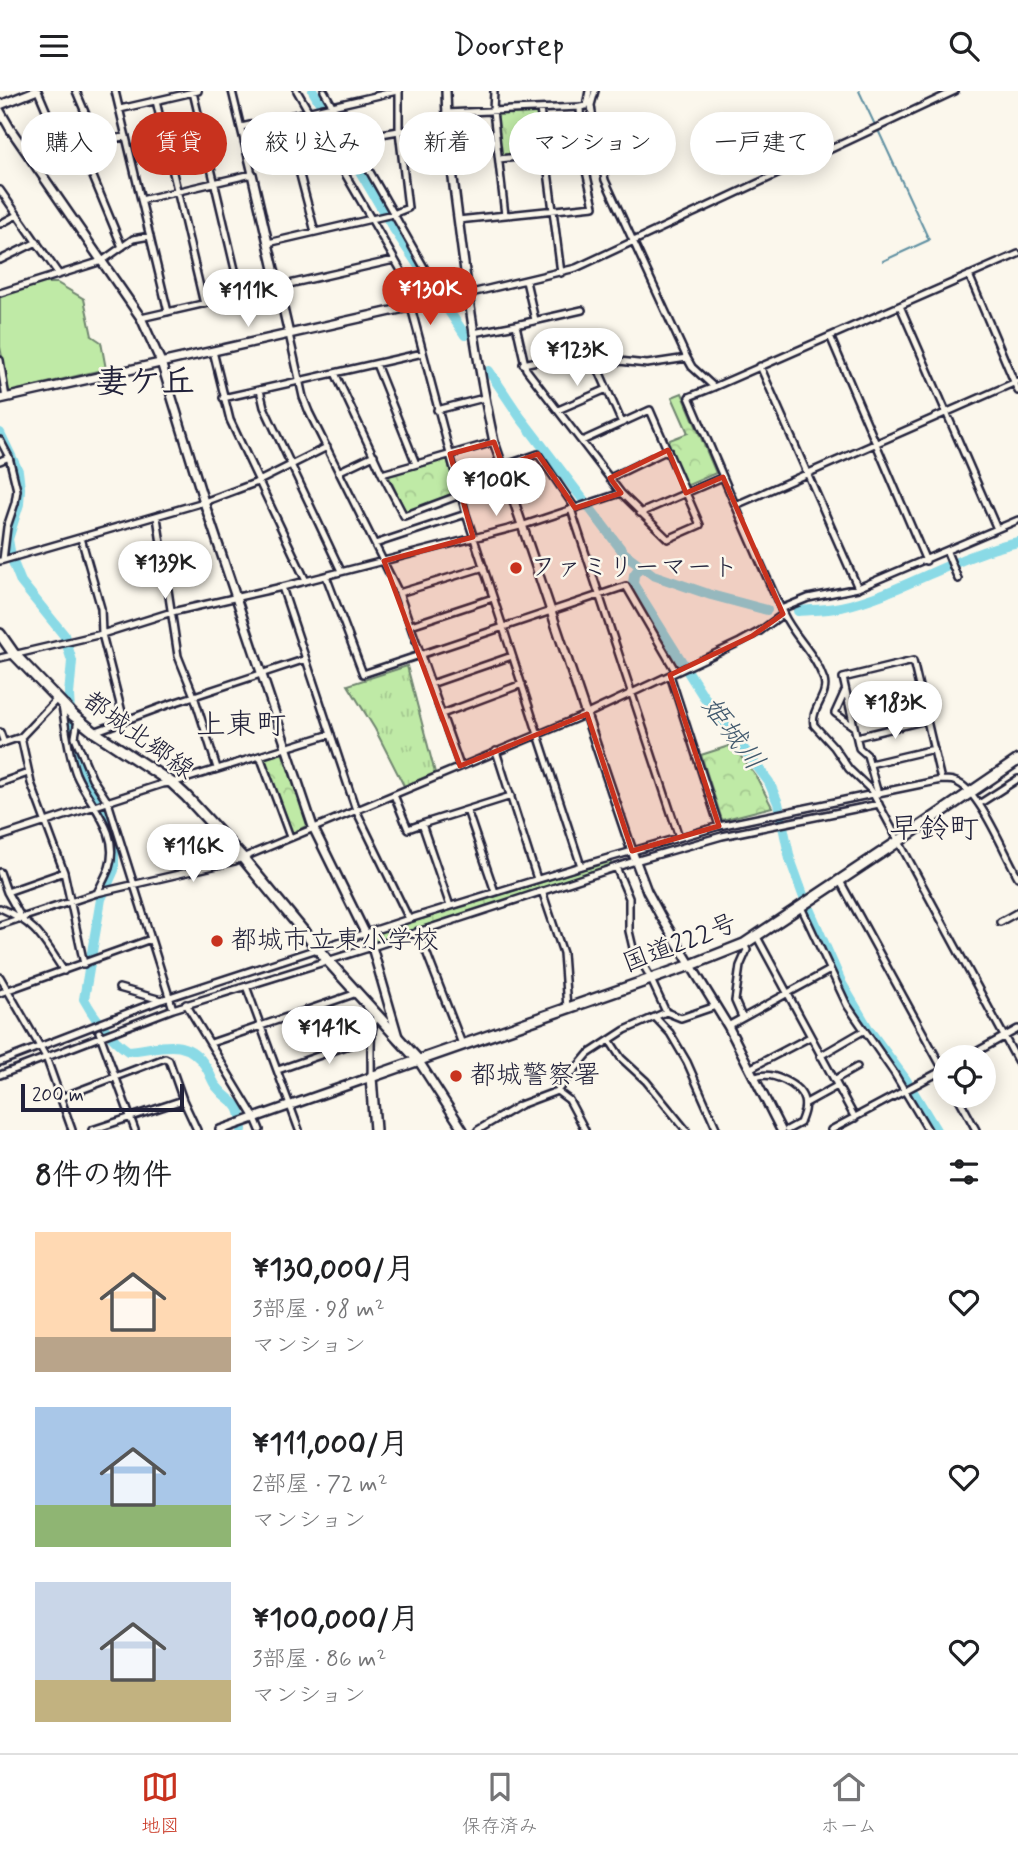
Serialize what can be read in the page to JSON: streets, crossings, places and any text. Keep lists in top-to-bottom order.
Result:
{
  "streets": {
    "main road": ["都城北郷線", "国道222号"]
  },
  "crossings": [
    ["都城北郷線", "国道222号"]
  ],
  "districts": ["妻ケ丘", "上東町", "早鈴町"],
  "water": ["姫城川"],
  "places": ["ファミリーマート", "都城市立東小学校", "都城警察署"],
  "scale_bar": "200 m",
  "page": {
    "header": "Doorstep",
    "chip": [
      "購入",
      "賃貸",
      "絞り込み",
      "新着",
      "マンション",
      "一戸建て"
    ],
    "price": [
      "¥130K",
      "¥111K",
      "¥123K",
      "¥100K",
      "¥139K",
      "¥183K",
      "¥116K",
      "¥141K"
    ],
    "scale": "200 m",
    "heading": "8件の物件",
    "list": [
      {
        "name": "¥130,000/月",
        "note": "3部屋 · 98 m² · マンション"
      },
      {
        "name": "¥111,000/月",
        "note": "2部屋 · 72 m² · マンション"
      },
      {
        "name": "¥100,000/月",
        "note": "3部屋 · 86 m² · マンション"
      }
    ],
    "tabs": ["地図", "保存済み", "ホーム"]
  }
}
